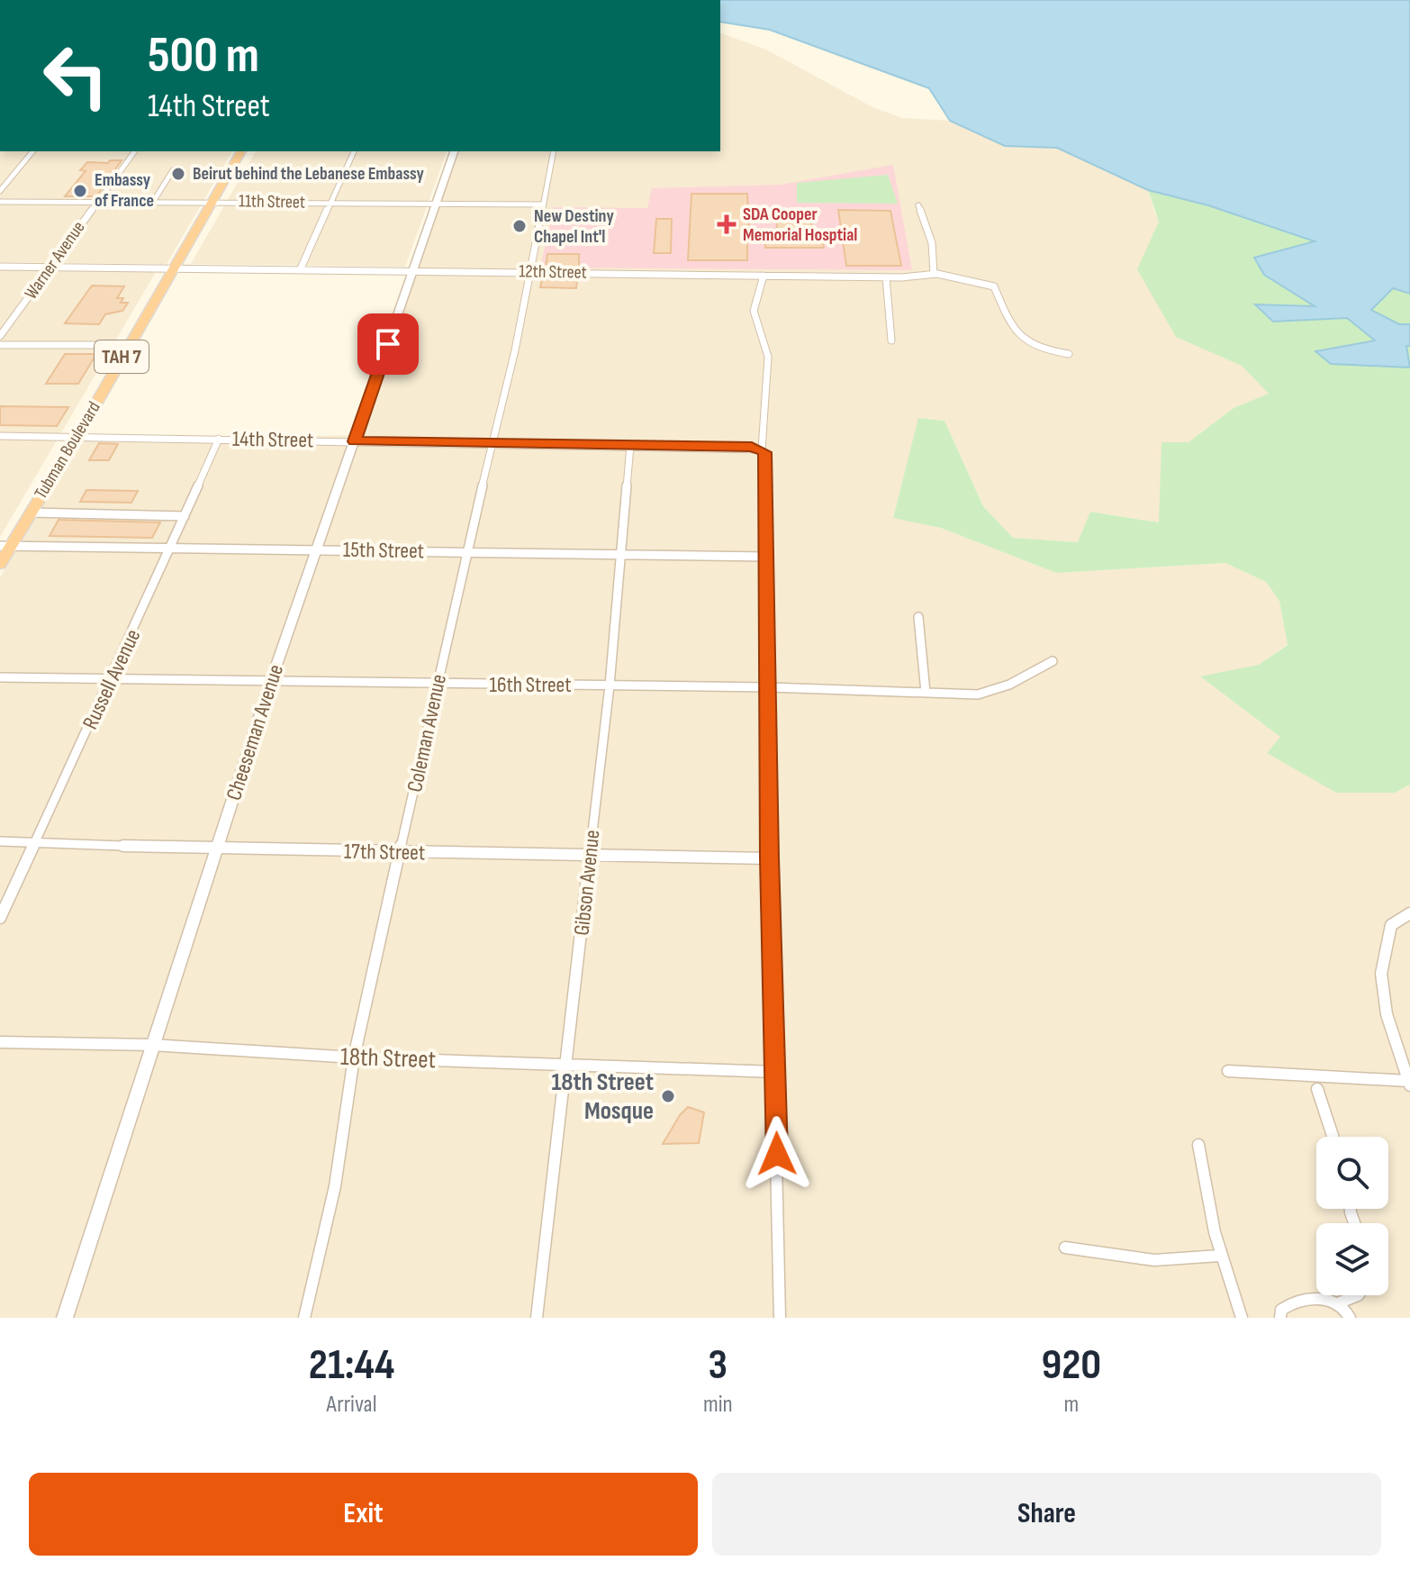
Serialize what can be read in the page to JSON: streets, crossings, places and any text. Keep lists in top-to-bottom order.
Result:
{
  "streets": {
    "highway": ["TAH 7", "Tubman Boulevard"],
    "street": [
      "11th Street",
      "Warner Avenue",
      "12th Street",
      "14th Street",
      "15th Street",
      "Russell Avenue",
      "16th Street",
      "Cheeseman Avenue",
      "Coleman Avenue",
      "17th Street",
      "Gibson Avenue",
      "18th Street"
    ]
  },
  "crossings": [
    ["11th Street", "Warner Avenue"],
    ["11th Street", "Tubman Boulevard"],
    ["11th Street", "Cheeseman Avenue"],
    ["11th Street", "Coleman Avenue"],
    ["Warner Avenue", "12th Street"],
    ["12th Street", "Tubman Boulevard"],
    ["12th Street", "Cheeseman Avenue"],
    ["12th Street", "Coleman Avenue"],
    ["14th Street", "Tubman Boulevard"],
    ["14th Street", "Russell Avenue"],
    ["14th Street", "Cheeseman Avenue"],
    ["14th Street", "Coleman Avenue"],
    ["14th Street", "Gibson Avenue"],
    ["Tubman Boulevard", "15th Street"],
    ["15th Street", "Russell Avenue"],
    ["15th Street", "Cheeseman Avenue"],
    ["15th Street", "Coleman Avenue"],
    ["15th Street", "Gibson Avenue"],
    ["Russell Avenue", "16th Street"],
    ["Russell Avenue", "17th Street"],
    ["16th Street", "Cheeseman Avenue"],
    ["16th Street", "Coleman Avenue"],
    ["16th Street", "Gibson Avenue"],
    ["Cheeseman Avenue", "17th Street"],
    ["Cheeseman Avenue", "18th Street"],
    ["Coleman Avenue", "17th Street"],
    ["Coleman Avenue", "18th Street"],
    ["17th Street", "Gibson Avenue"],
    ["Gibson Avenue", "18th Street"]
  ],
  "places": {
    "other": [
      "Beirut behind the Lebanese Embassy",
      "Embassy of France",
      "New Destiny Chapel Int'l",
      "18th Street Mosque"
    ],
    "health": ["SDA Cooper Memorial Hosptial"]
  },
  "page": {
    "turn": ["500 m", "14th Street"],
    "eta": [
      "21:44",
      "Arrival",
      "3",
      "min",
      "920",
      "m"
    ],
    "buttons": ["Exit", "Share"]
  }
}
